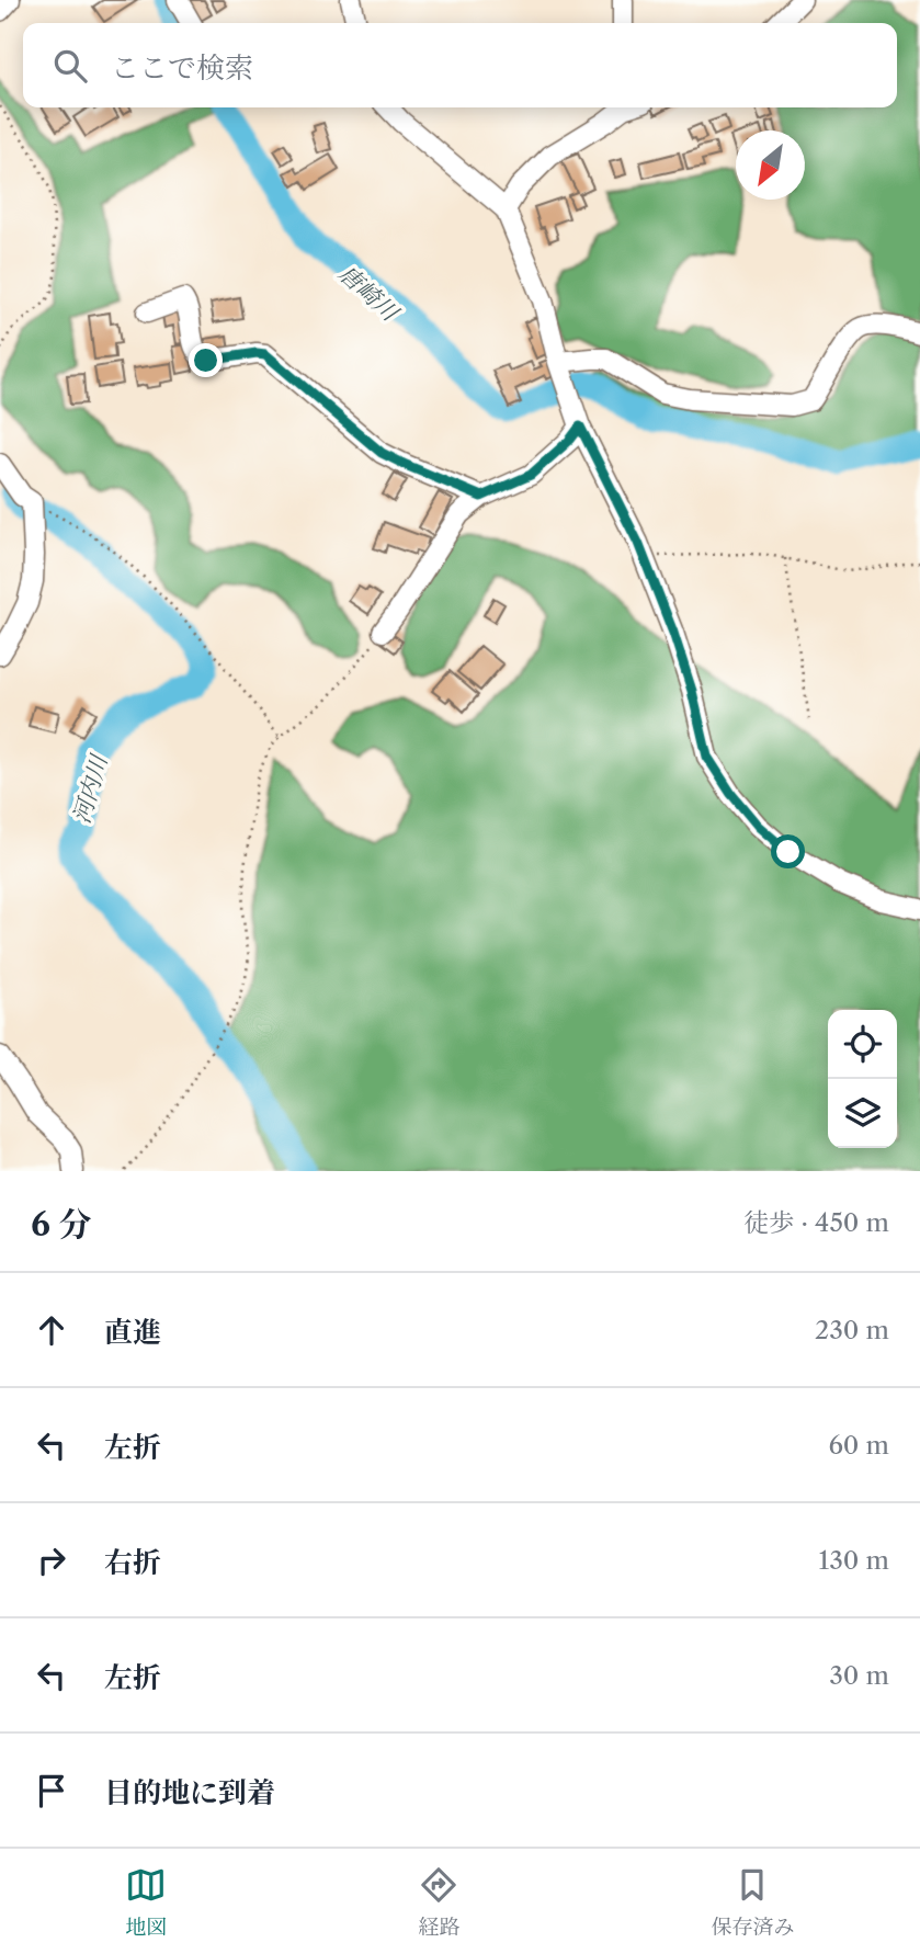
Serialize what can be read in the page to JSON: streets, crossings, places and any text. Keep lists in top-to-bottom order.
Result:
{
  "water": ["唐崎川", "河内川"],
  "north": "bottom left",
  "page": {
    "search": "ここで検索",
    "heading": ["6 分", "徒歩 · 450 m"],
    "list": [
      ["直進", "230 m"],
      ["左折", "60 m"],
      ["右折", "130 m"],
      ["左折", "30 m"],
      "目的地に到着"
    ],
    "nav": ["地図", "経路", "保存済み"]
  }
}
